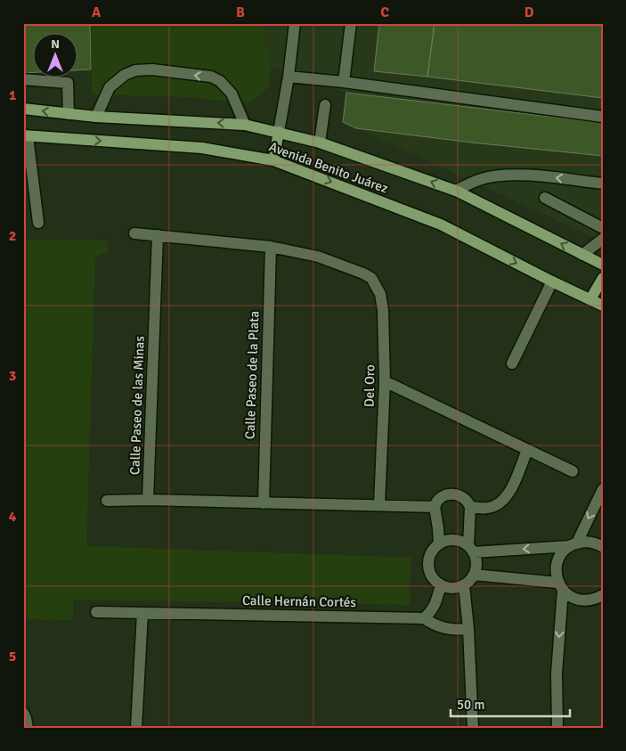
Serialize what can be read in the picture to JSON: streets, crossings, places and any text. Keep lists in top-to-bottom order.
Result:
{
  "streets": {
    "main road": ["Avenida Benito Juárez"],
    "street": [
      "Calle Paseo de la Plata",
      "Del Oro",
      "Calle Paseo de las Minas",
      "Calle Hernán Cortés"
    ]
  },
  "crossings": [
    ["Calle Paseo de la Plata", "Del Oro"]
  ],
  "scale_bar": "50 m",
  "north": "top",
  "grid": {
    "columns": [
      "A",
      "B",
      "C",
      "D"
    ],
    "rows": [
      "1",
      "2",
      "3",
      "4",
      "5"
    ]
  }
}
